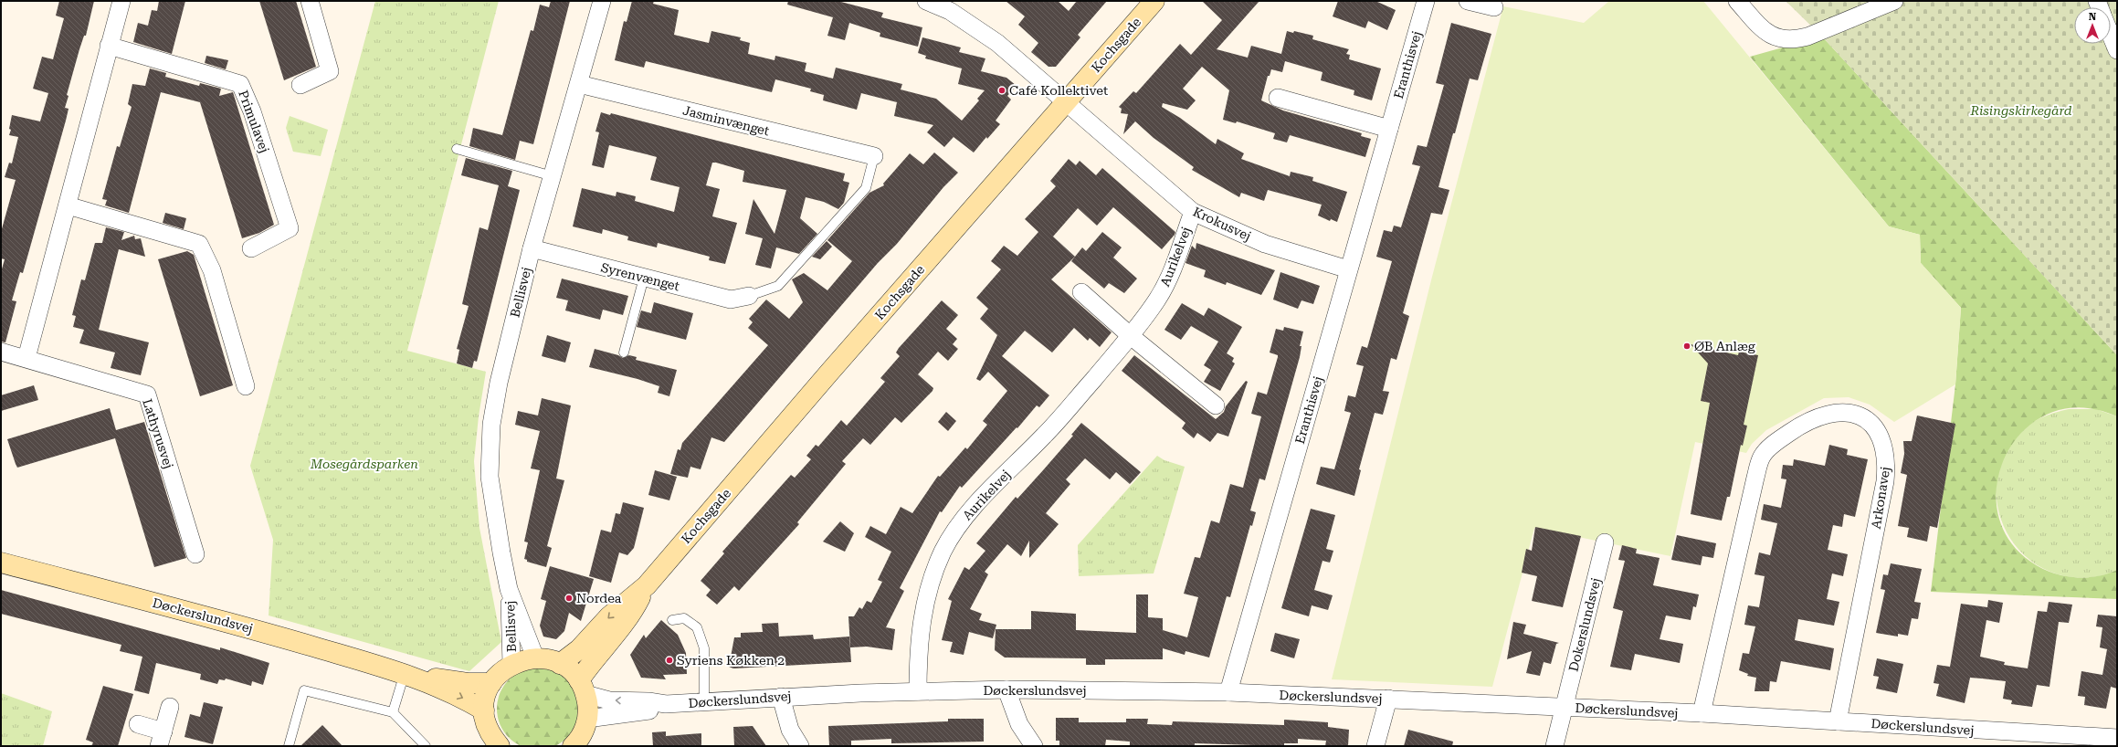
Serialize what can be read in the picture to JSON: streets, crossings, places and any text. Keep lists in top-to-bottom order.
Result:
{
  "streets": {
    "street": [
      "Kochsgade",
      "Eranthisvej",
      "Jasminvænget",
      "Primulavej",
      "Krokusvej",
      "Aurikelvej",
      "Syrenvænget",
      "Bellisvej",
      "Lathyrusvej",
      "Arkonavej",
      "Døckerslundsvej",
      "Dokerslundsvej"
    ]
  },
  "crossings": [
    ["Kochsgade", "Krokusvej"],
    ["Kochsgade", "Døckerslundsvej"],
    ["Eranthisvej", "Krokusvej"],
    ["Eranthisvej", "Døckerslundsvej"],
    ["Jasminvænget", "Bellisvej"],
    ["Krokusvej", "Aurikelvej"],
    ["Aurikelvej", "Døckerslundsvej"],
    ["Syrenvænget", "Bellisvej"],
    ["Arkonavej", "Døckerslundsvej"],
    ["Døckerslundsvej", "Dokerslundsvej"]
  ],
  "parks": ["Risingskirkegård", "Mosegårdsparken"],
  "places": [
    "Café Kollektivet",
    "ØB Anlæg",
    "Nordea",
    "Syriens Køkken 2"
  ],
  "north": "top"
}
